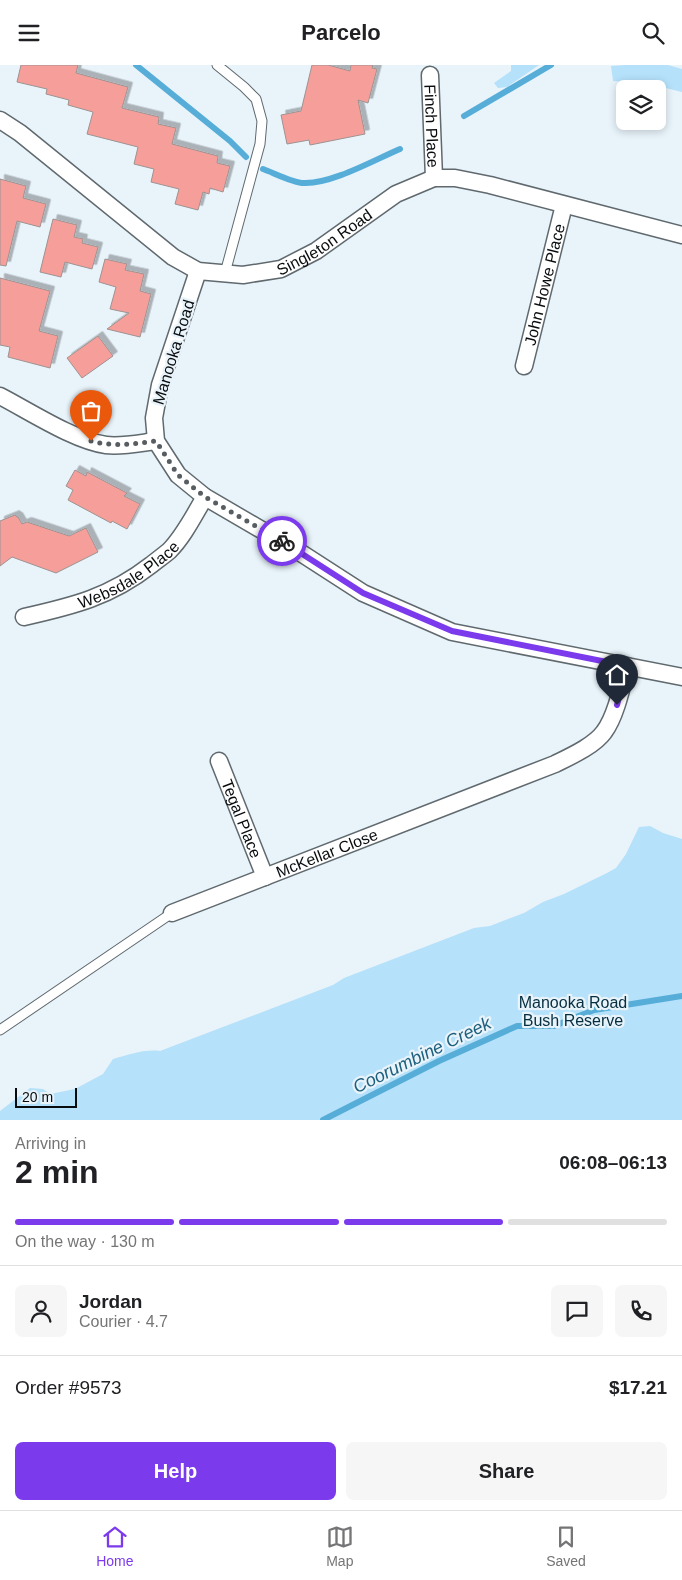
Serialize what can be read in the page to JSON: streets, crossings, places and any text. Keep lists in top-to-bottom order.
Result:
{
  "streets": {
    "street": [
      "Finch Place",
      "Singleton Road",
      "John Howe Place",
      "Manooka Road",
      "Websdale Place",
      "Tegal Place",
      "McKellar Close"
    ]
  },
  "crossings": [
    ["Finch Place", "Singleton Road"],
    ["Singleton Road", "John Howe Place"],
    ["Singleton Road", "Manooka Road"],
    ["Manooka Road", "Websdale Place"],
    ["Manooka Road", "McKellar Close"],
    ["Tegal Place", "McKellar Close"]
  ],
  "water": ["Coorumbine Creek"],
  "parks": ["Manooka Road Bush Reserve"],
  "scale_bar": "20 m",
  "page": {
    "header": "Parcelo",
    "scale": "20 m",
    "heading": ["2 min", "Arriving in", "06:08–06:13"],
    "panel": [
      "Jordan",
      "Courier · 4.7",
      "Order #9573",
      "$17.21"
    ],
    "bar": "On the way · 130 m",
    "buttons": ["Help", "Share"],
    "tabs": ["Home", "Map", "Saved"]
  }
}
